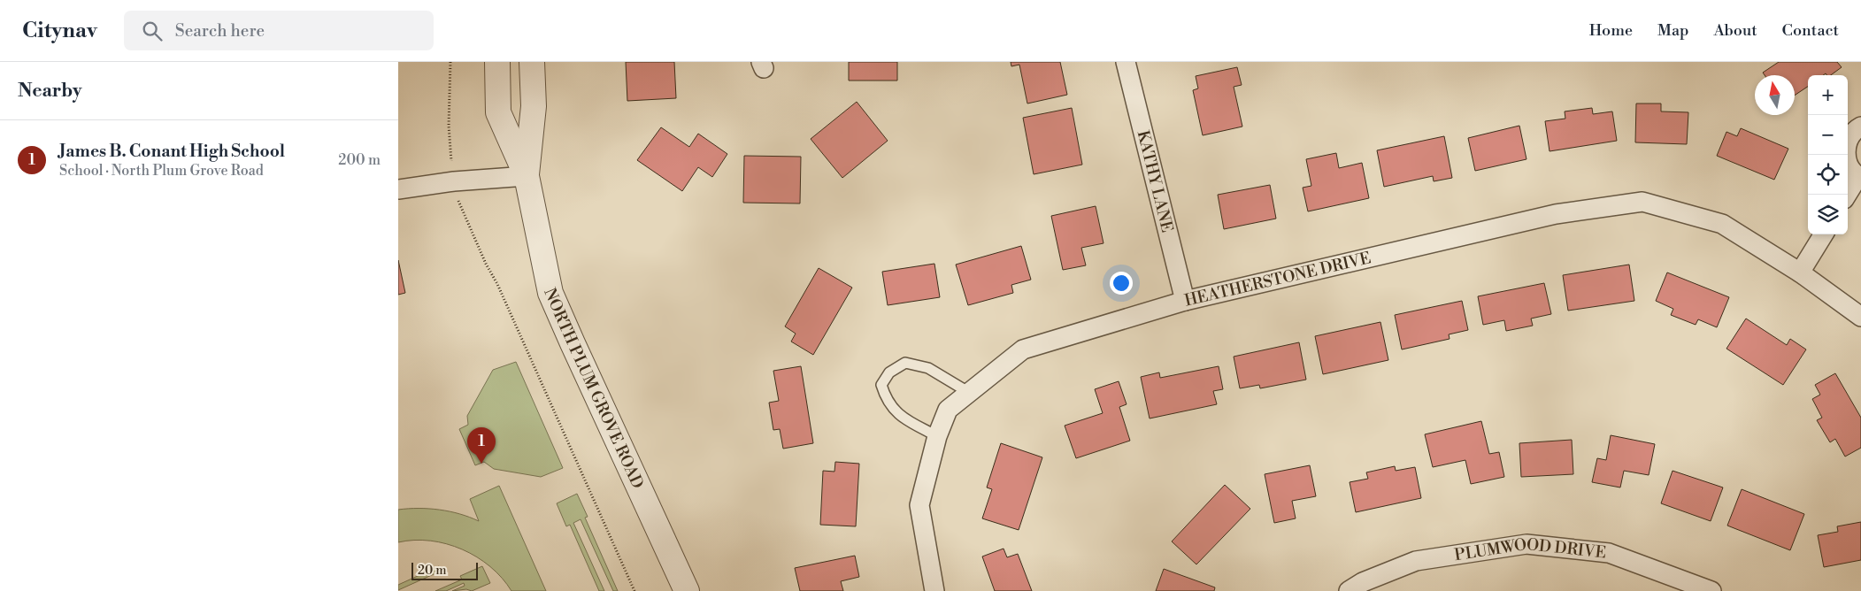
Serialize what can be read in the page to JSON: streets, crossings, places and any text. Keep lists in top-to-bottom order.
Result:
{
  "streets": {
    "street": [
      "KATHY LANE",
      "HEATHERSTONE DRIVE",
      "NORTH PLUM GROVE ROAD",
      "PLUMWOOD DRIVE"
    ]
  },
  "crossings": [
    ["KATHY LANE", "HEATHERSTONE DRIVE"]
  ],
  "scale_bar": "20 m",
  "north": "top",
  "page": {
    "header": "Citynav",
    "search": "Search here",
    "nav": [
      "Home",
      "Map",
      "About",
      "Contact"
    ],
    "heading": "Nearby",
    "map_buttons": ["+", "−"],
    "list": [
      {
        "mark": "1",
        "name": "James B. Conant High School",
        "note": "School · North Plum Grove Road",
        "value": "200 m"
      }
    ],
    "pins": "1",
    "scale": "20 m"
  }
}
